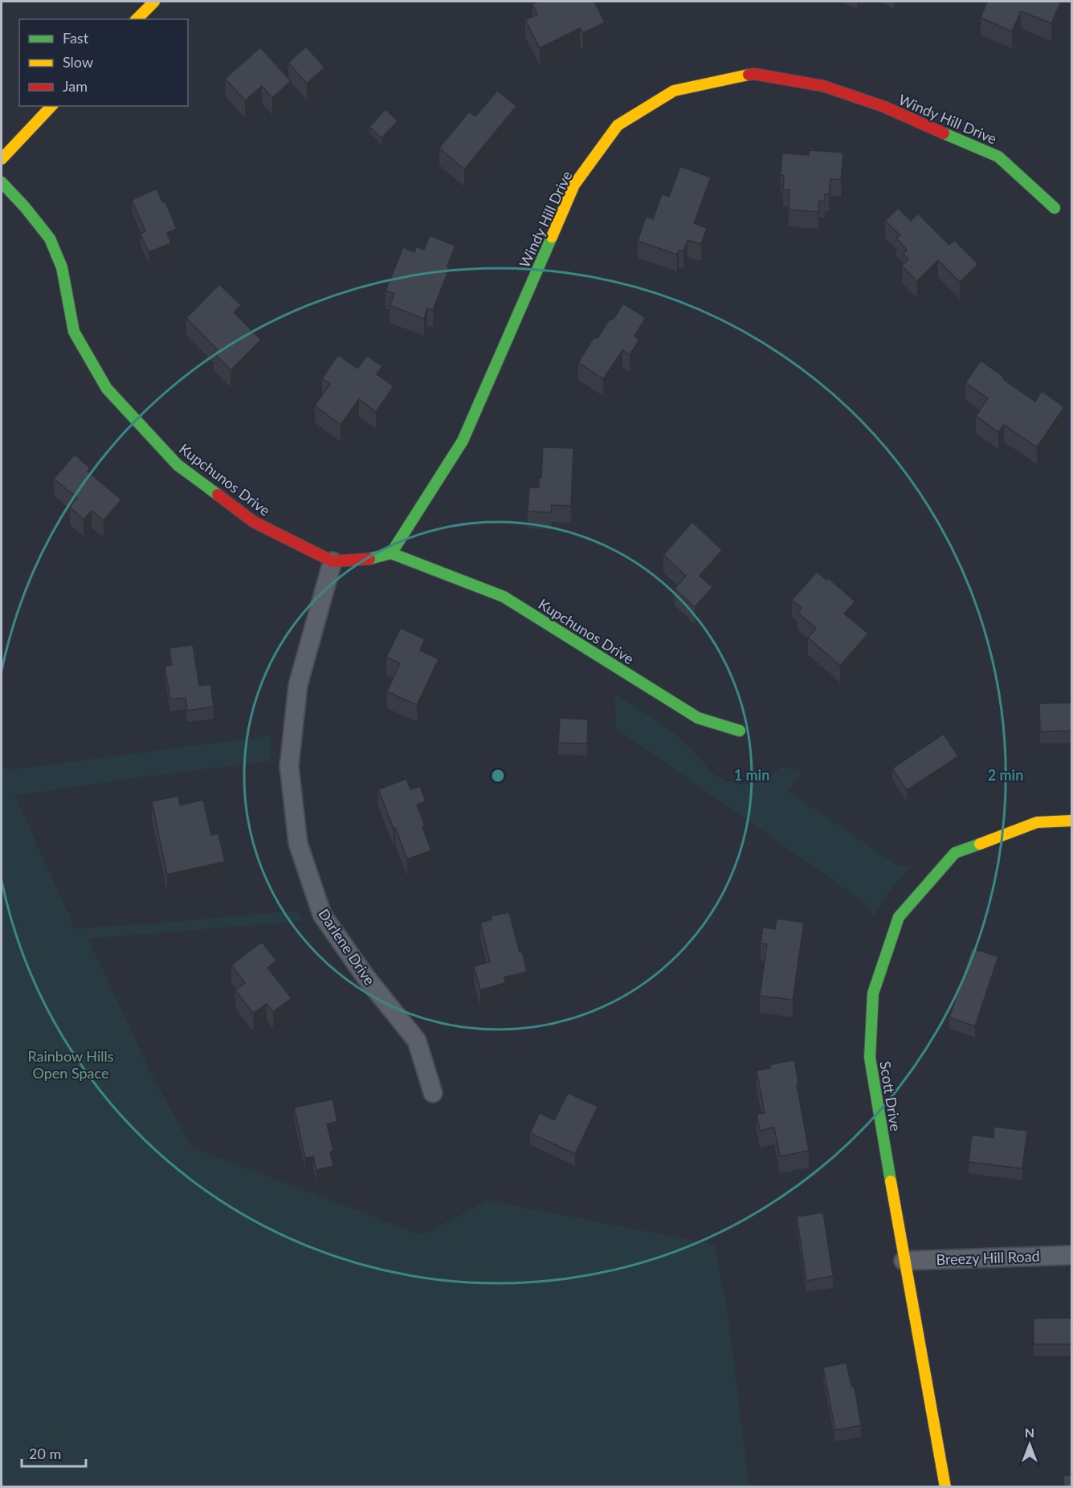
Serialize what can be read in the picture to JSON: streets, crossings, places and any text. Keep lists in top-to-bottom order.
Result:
{
  "streets": {
    "street": [
      "Windy Hill Drive",
      "Kupchunos Drive",
      "Darlene Drive",
      "Scott Drive",
      "Breezy Hill Road"
    ]
  },
  "crossings": [
    ["Windy Hill Drive", "Kupchunos Drive"],
    ["Kupchunos Drive", "Darlene Drive"],
    ["Scott Drive", "Breezy Hill Road"]
  ],
  "parks": ["Rainbow Hills Open Space"],
  "legend": ["Fast", "Slow", "Jam"],
  "scale_bar": "20 m",
  "north": "top",
  "rings": ["1 min", "2 min"]
}
